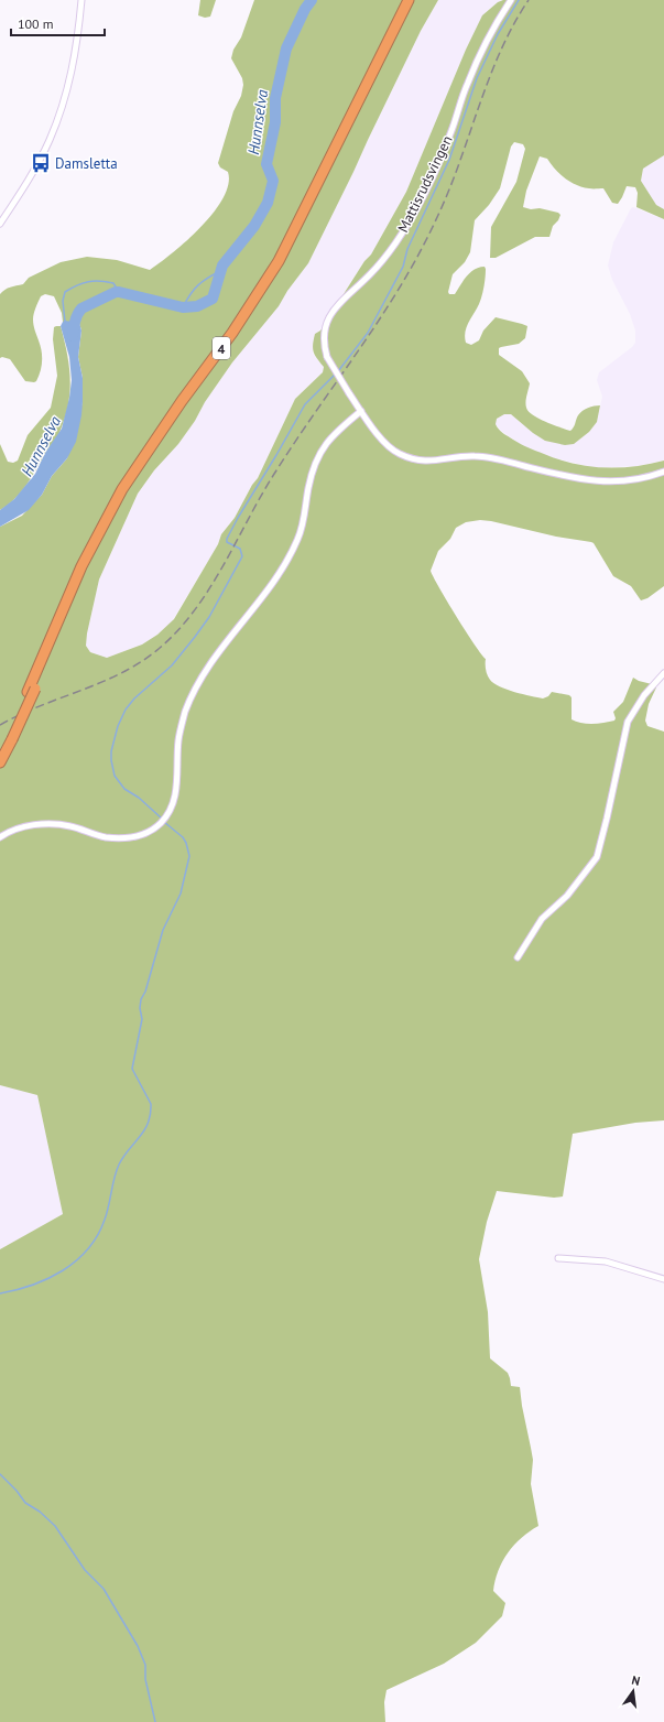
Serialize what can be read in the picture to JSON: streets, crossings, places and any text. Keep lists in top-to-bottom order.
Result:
{
  "streets": {
    "highway": ["4"],
    "street": ["Mattisrudsvingen"]
  },
  "water": ["Hunnselva"],
  "places": {
    "bus stop": ["Damsletta"]
  },
  "scale_bar": "100 m",
  "north": "top"
}
